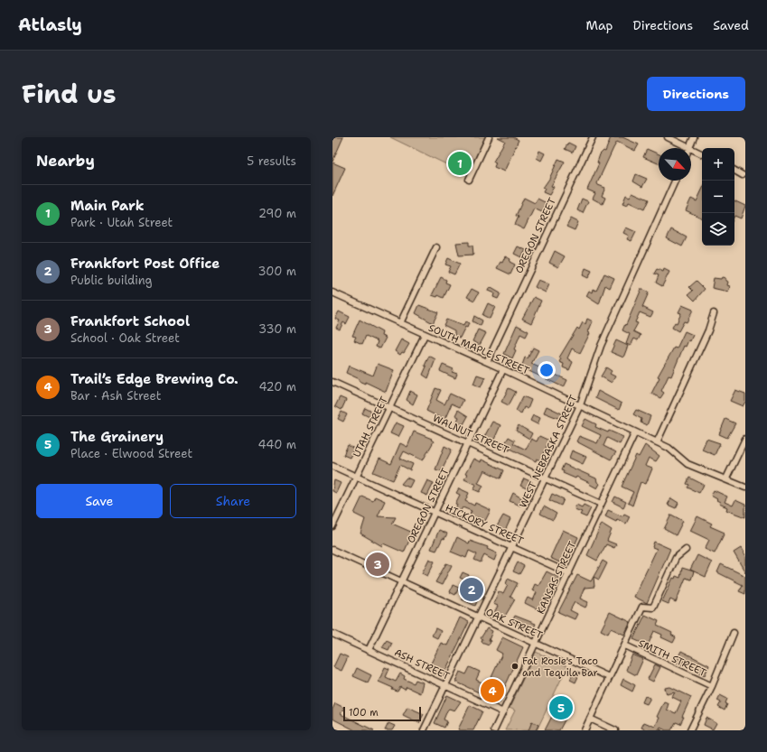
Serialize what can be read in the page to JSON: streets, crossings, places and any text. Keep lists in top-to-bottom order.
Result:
{
  "streets": {
    "street": [
      "OREGON STREET",
      "SOUTH MAPLE STREET",
      "UTAH STREET",
      "WALNUT STREET",
      "WEST NEBRASKA STREET",
      "HICKORY STREET",
      "KANSAS STREET",
      "OAK STREET",
      "SMITH STREET",
      "ASH STREET"
    ]
  },
  "crossings": [
    ["OREGON STREET", "SOUTH MAPLE STREET"],
    ["OREGON STREET", "WALNUT STREET"],
    ["OREGON STREET", "HICKORY STREET"],
    ["OREGON STREET", "OAK STREET"],
    ["OREGON STREET", "ASH STREET"],
    ["SOUTH MAPLE STREET", "UTAH STREET"],
    ["SOUTH MAPLE STREET", "WEST NEBRASKA STREET"],
    ["SOUTH MAPLE STREET", "KANSAS STREET"],
    ["UTAH STREET", "WALNUT STREET"],
    ["UTAH STREET", "HICKORY STREET"],
    ["WALNUT STREET", "WEST NEBRASKA STREET"],
    ["WALNUT STREET", "KANSAS STREET"],
    ["WEST NEBRASKA STREET", "HICKORY STREET"],
    ["WEST NEBRASKA STREET", "OAK STREET"],
    ["WEST NEBRASKA STREET", "ASH STREET"],
    ["HICKORY STREET", "KANSAS STREET"],
    ["KANSAS STREET", "OAK STREET"],
    ["KANSAS STREET", "ASH STREET"]
  ],
  "places": ["Fat Rosie's Taco and Tequila Bar"],
  "scale_bar": "100 m",
  "north": "bottom right",
  "page": {
    "header": "Atlasly",
    "nav": ["Map", "Directions", "Saved"],
    "title": "Find us",
    "buttons": [
      "Directions",
      ["Save", "Share"]
    ],
    "heading": ["Nearby", "5 results"],
    "map_buttons": ["+", "−"],
    "pins": [
      "1",
      "3",
      "2",
      "4",
      "5"
    ],
    "list": [
      {
        "mark": "1",
        "name": "Main Park",
        "note": "Park · Utah Street",
        "value": "290 m"
      },
      {
        "mark": "2",
        "name": "Frankfort Post Office",
        "note": "Public building",
        "value": "300 m"
      },
      {
        "mark": "3",
        "name": "Frankfort School",
        "note": "School · Oak Street",
        "value": "330 m"
      },
      {
        "mark": "4",
        "name": "Trail’s Edge Brewing Co.",
        "note": "Bar · Ash Street",
        "value": "420 m"
      },
      {
        "mark": "5",
        "name": "The Grainery",
        "note": "Place · Elwood Street",
        "value": "440 m"
      }
    ],
    "scale": "100 m"
  }
}
